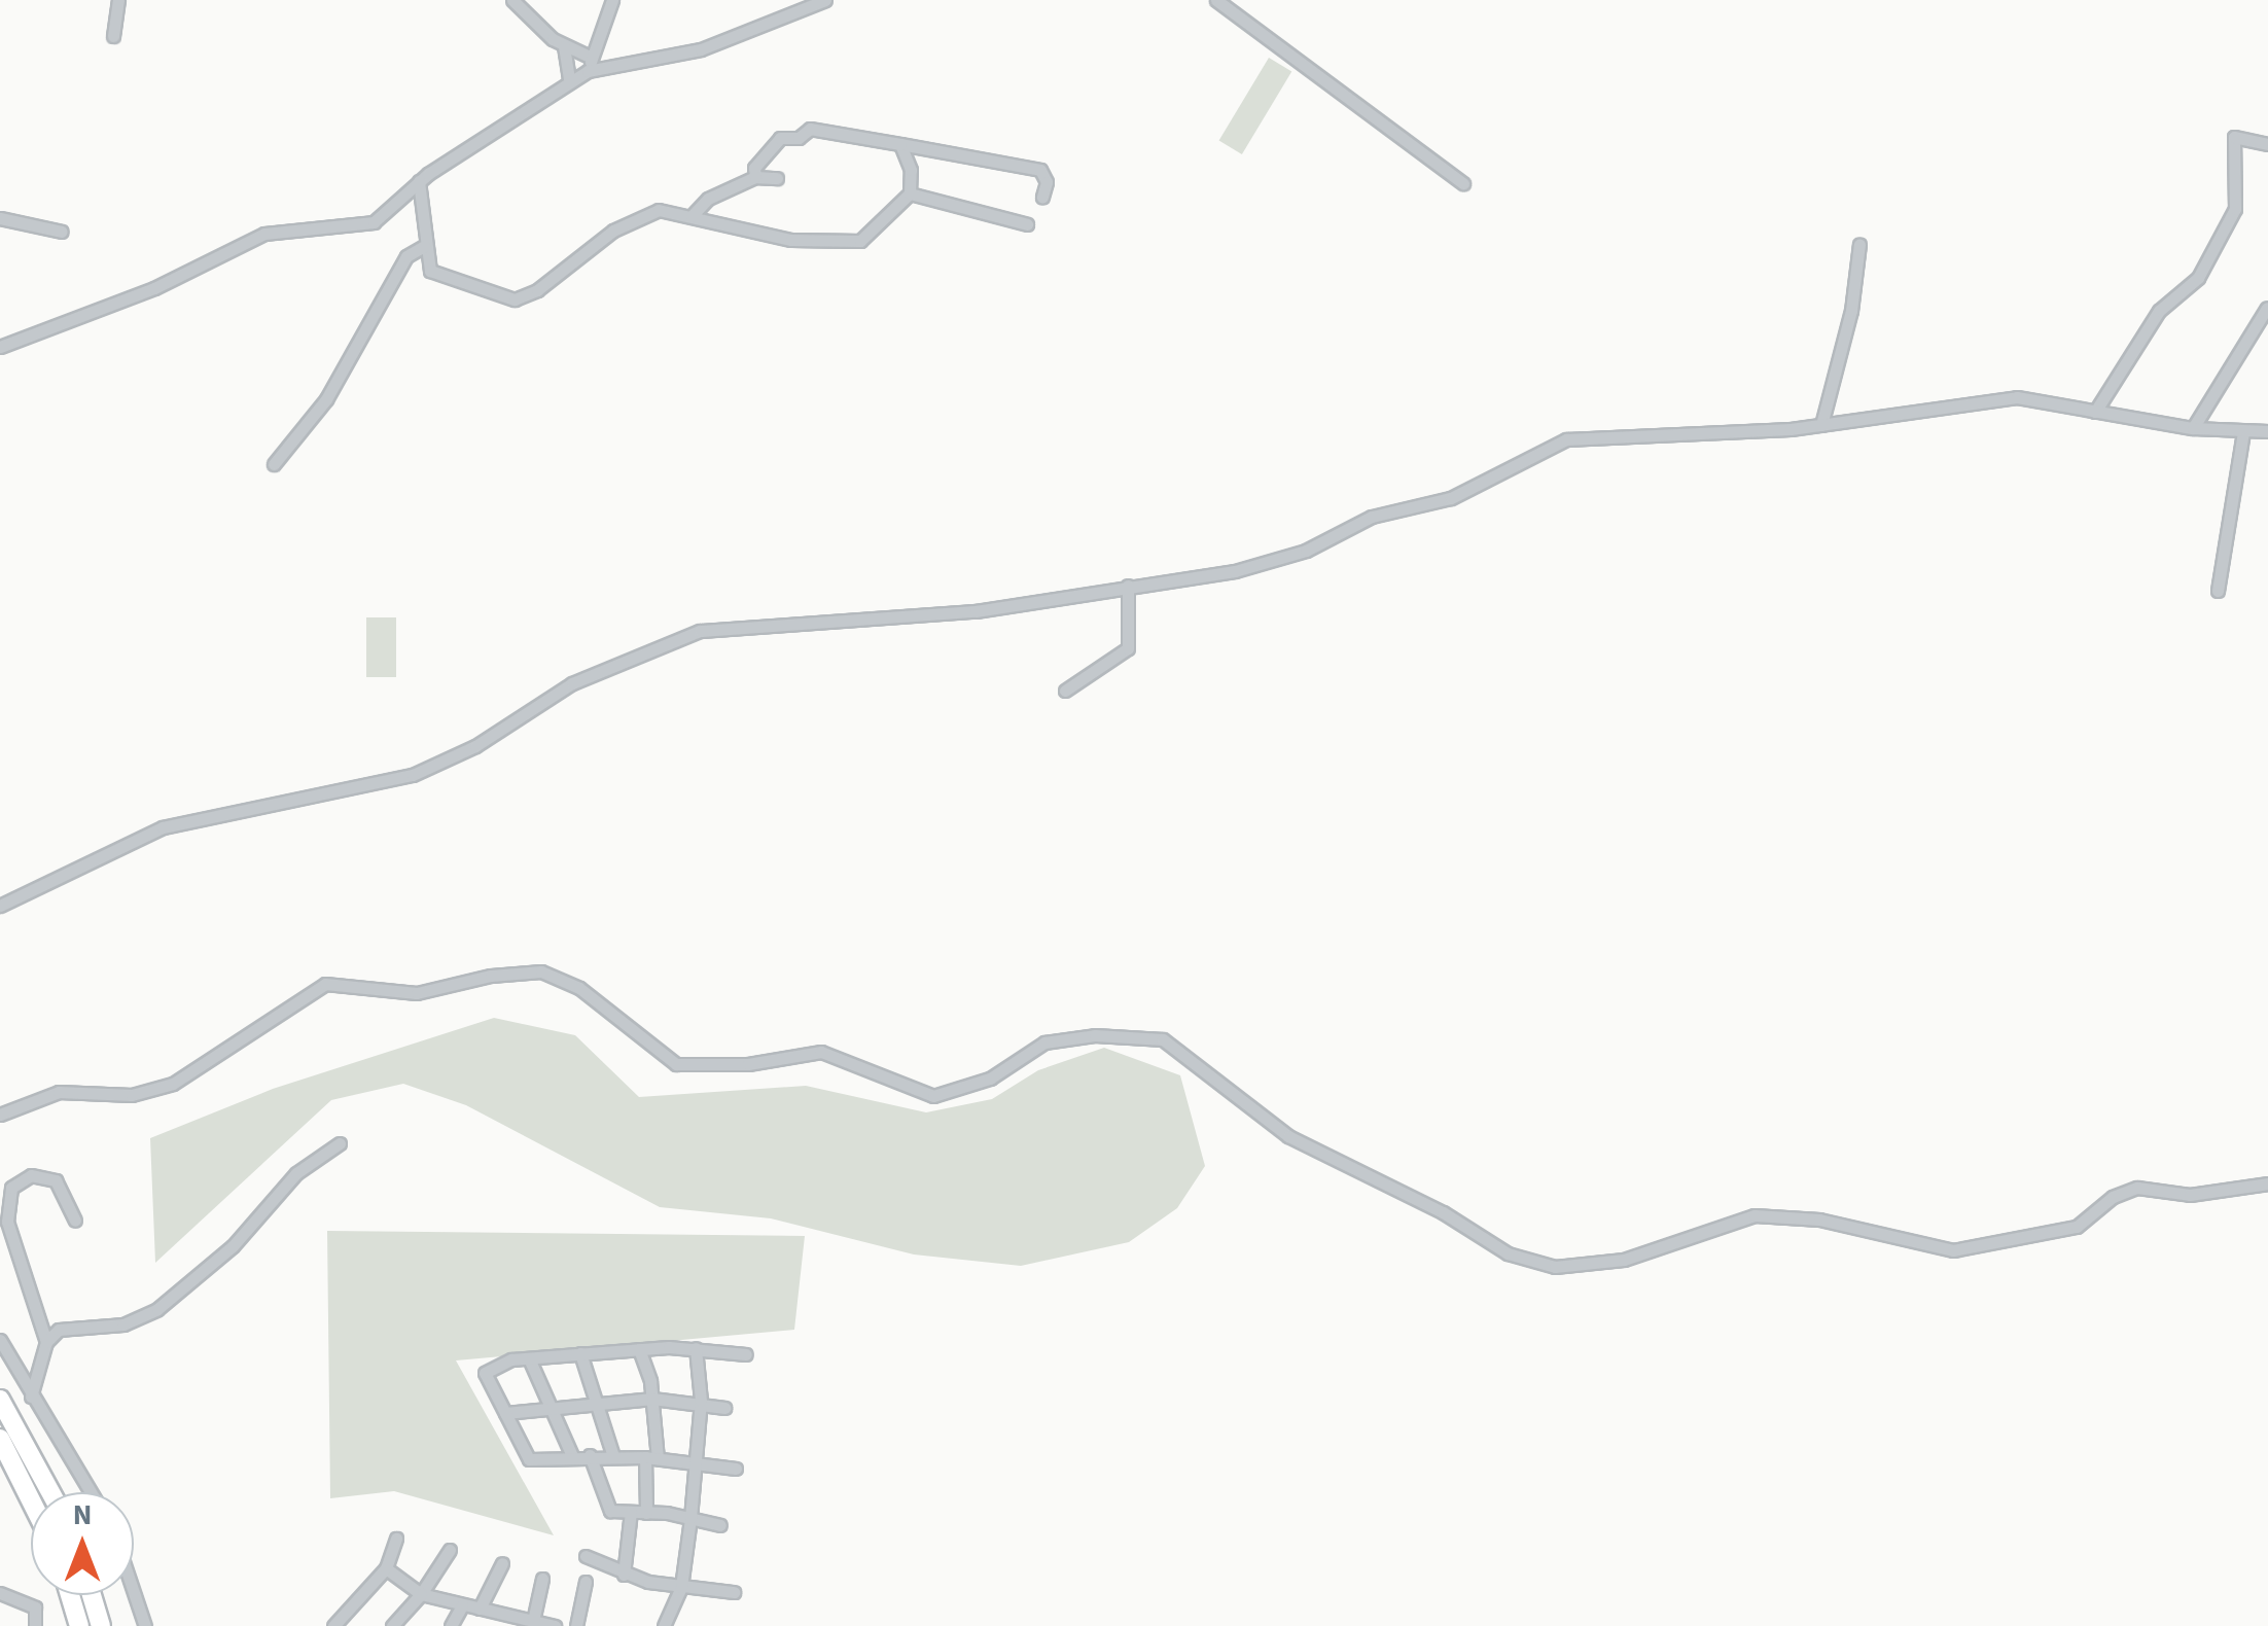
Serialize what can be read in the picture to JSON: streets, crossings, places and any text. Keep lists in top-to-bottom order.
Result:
{
  "north": "top"
}
